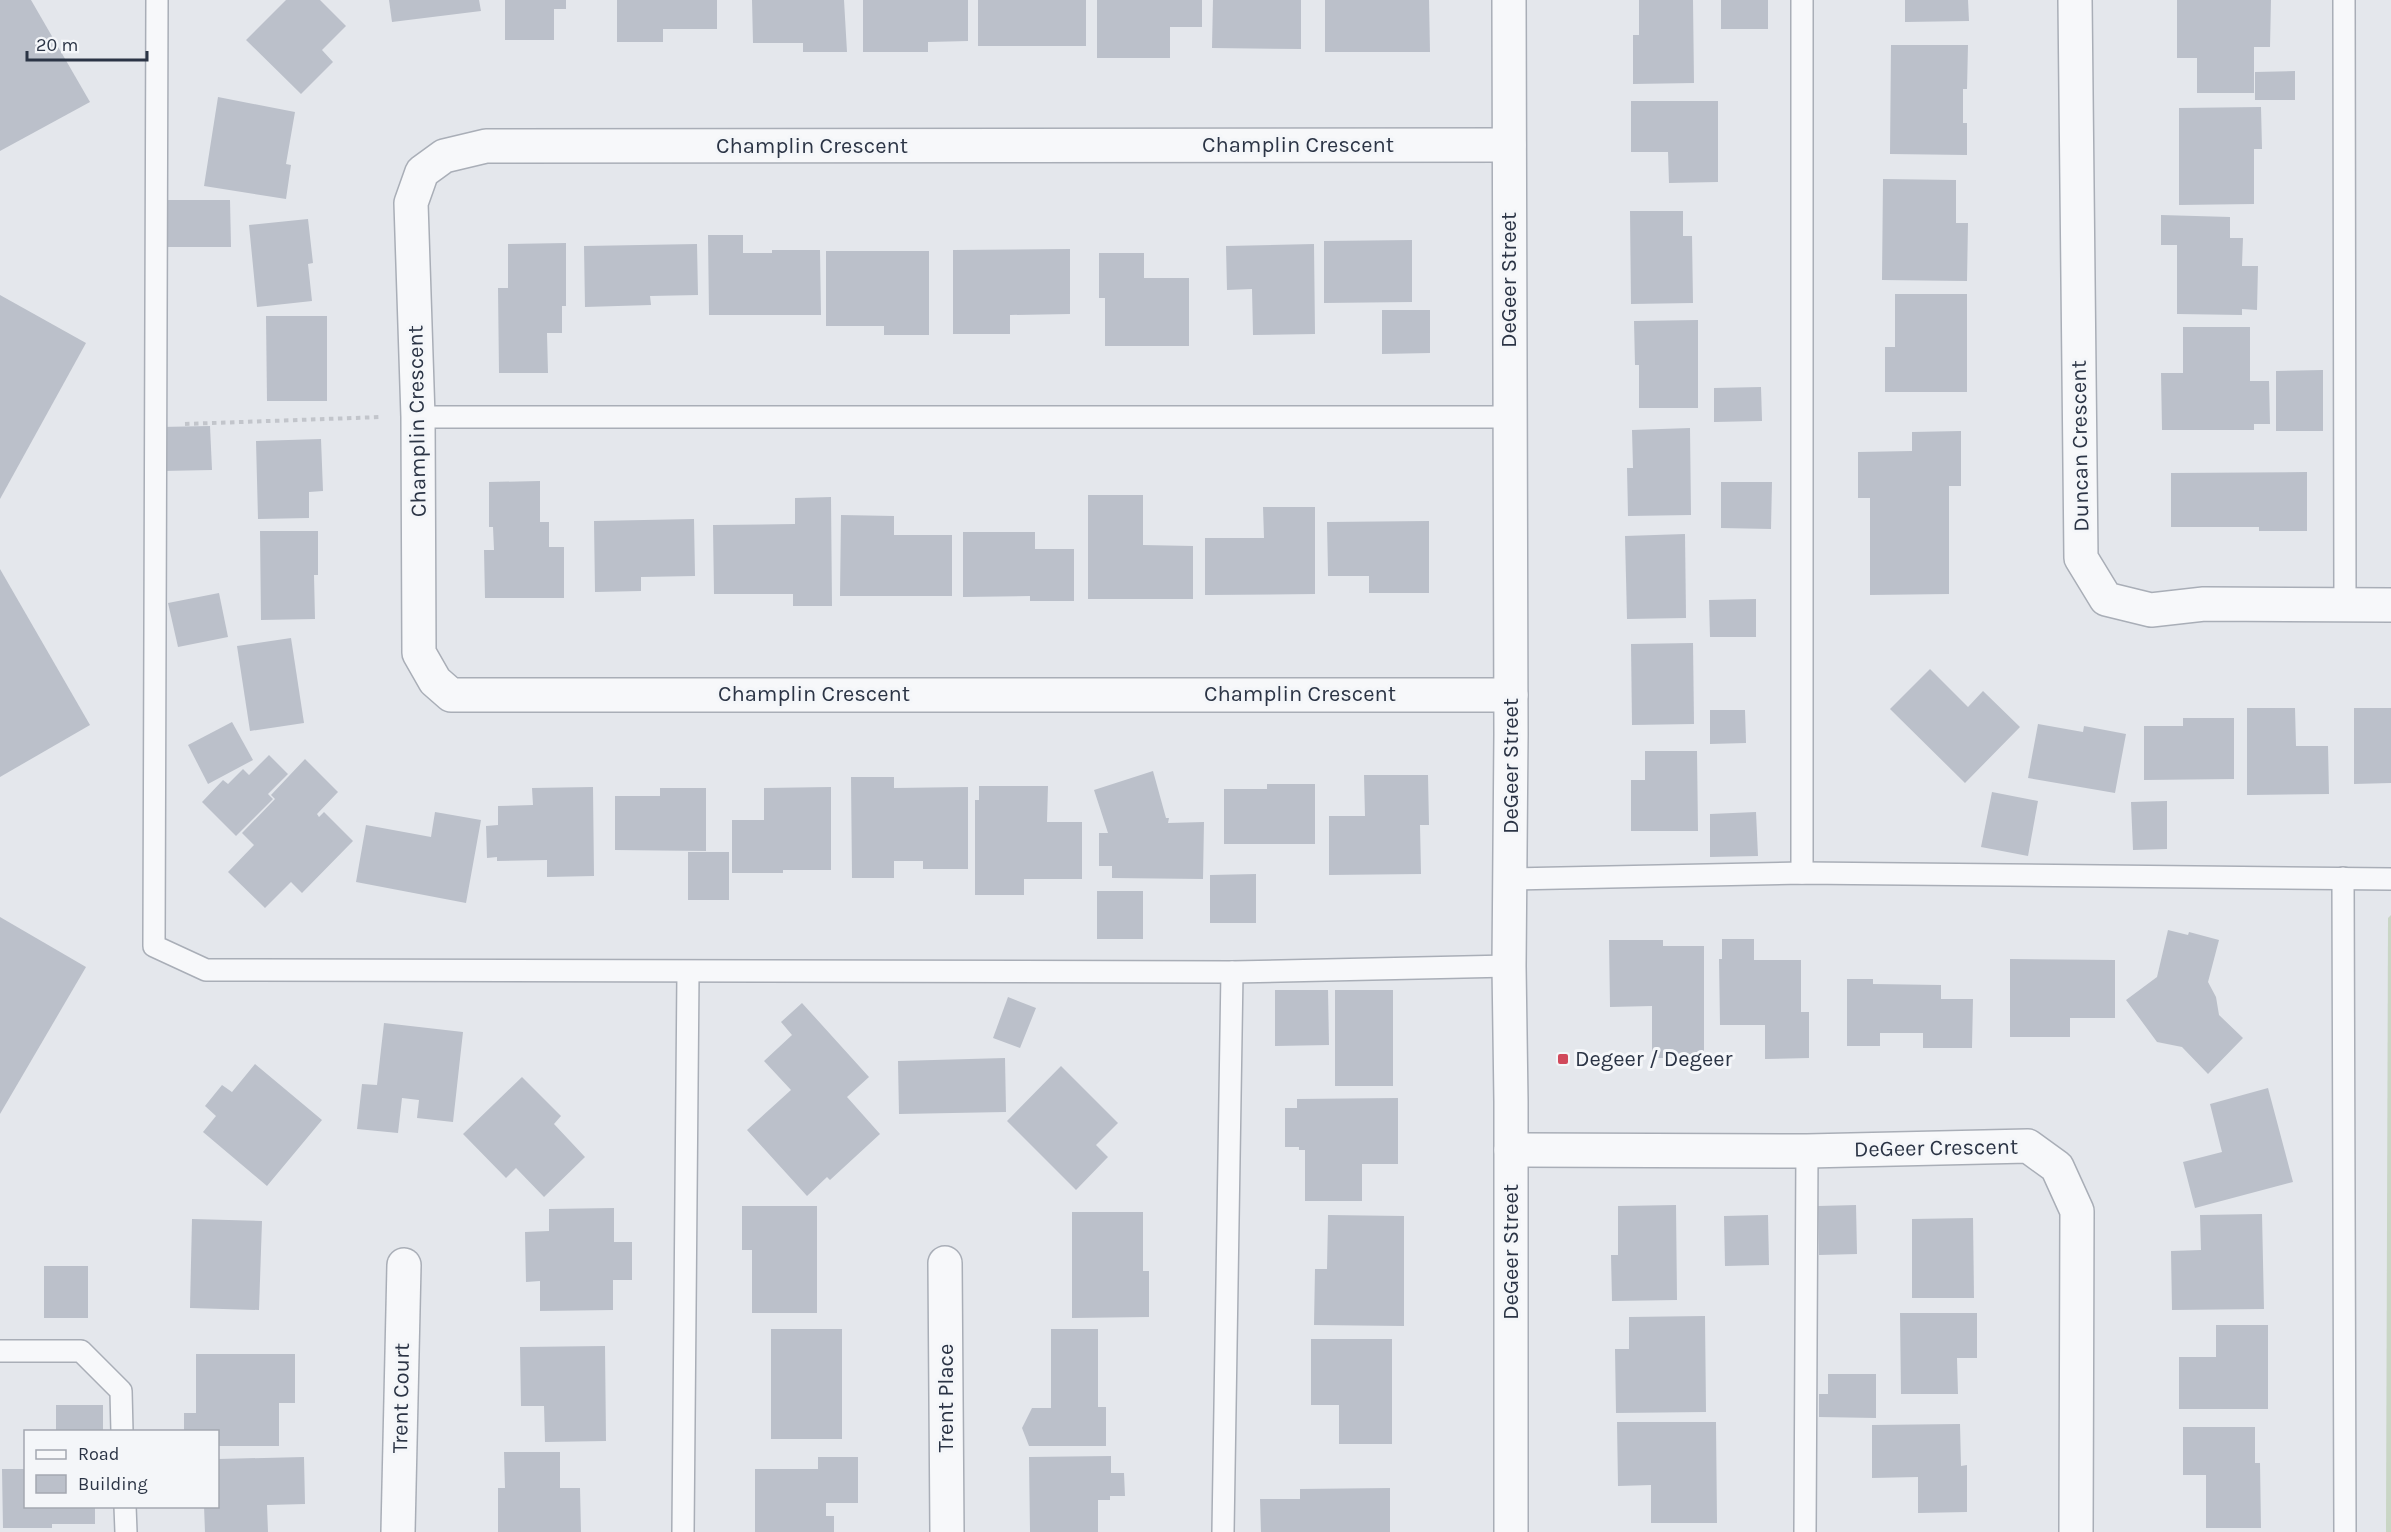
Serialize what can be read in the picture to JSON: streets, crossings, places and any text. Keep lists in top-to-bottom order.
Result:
{
  "streets": {
    "street": [
      "Champlin Crescent",
      "DeGeer Street",
      "Duncan Crescent",
      "DeGeer Crescent",
      "Trent Court",
      "Trent Place"
    ]
  },
  "crossings": [
    ["Champlin Crescent", "DeGeer Street"],
    ["DeGeer Street", "DeGeer Crescent"]
  ],
  "places": {
    "transit": ["Degeer / Degeer"]
  },
  "legend": ["Road", "Building"],
  "scale_bar": "20 m"
}
